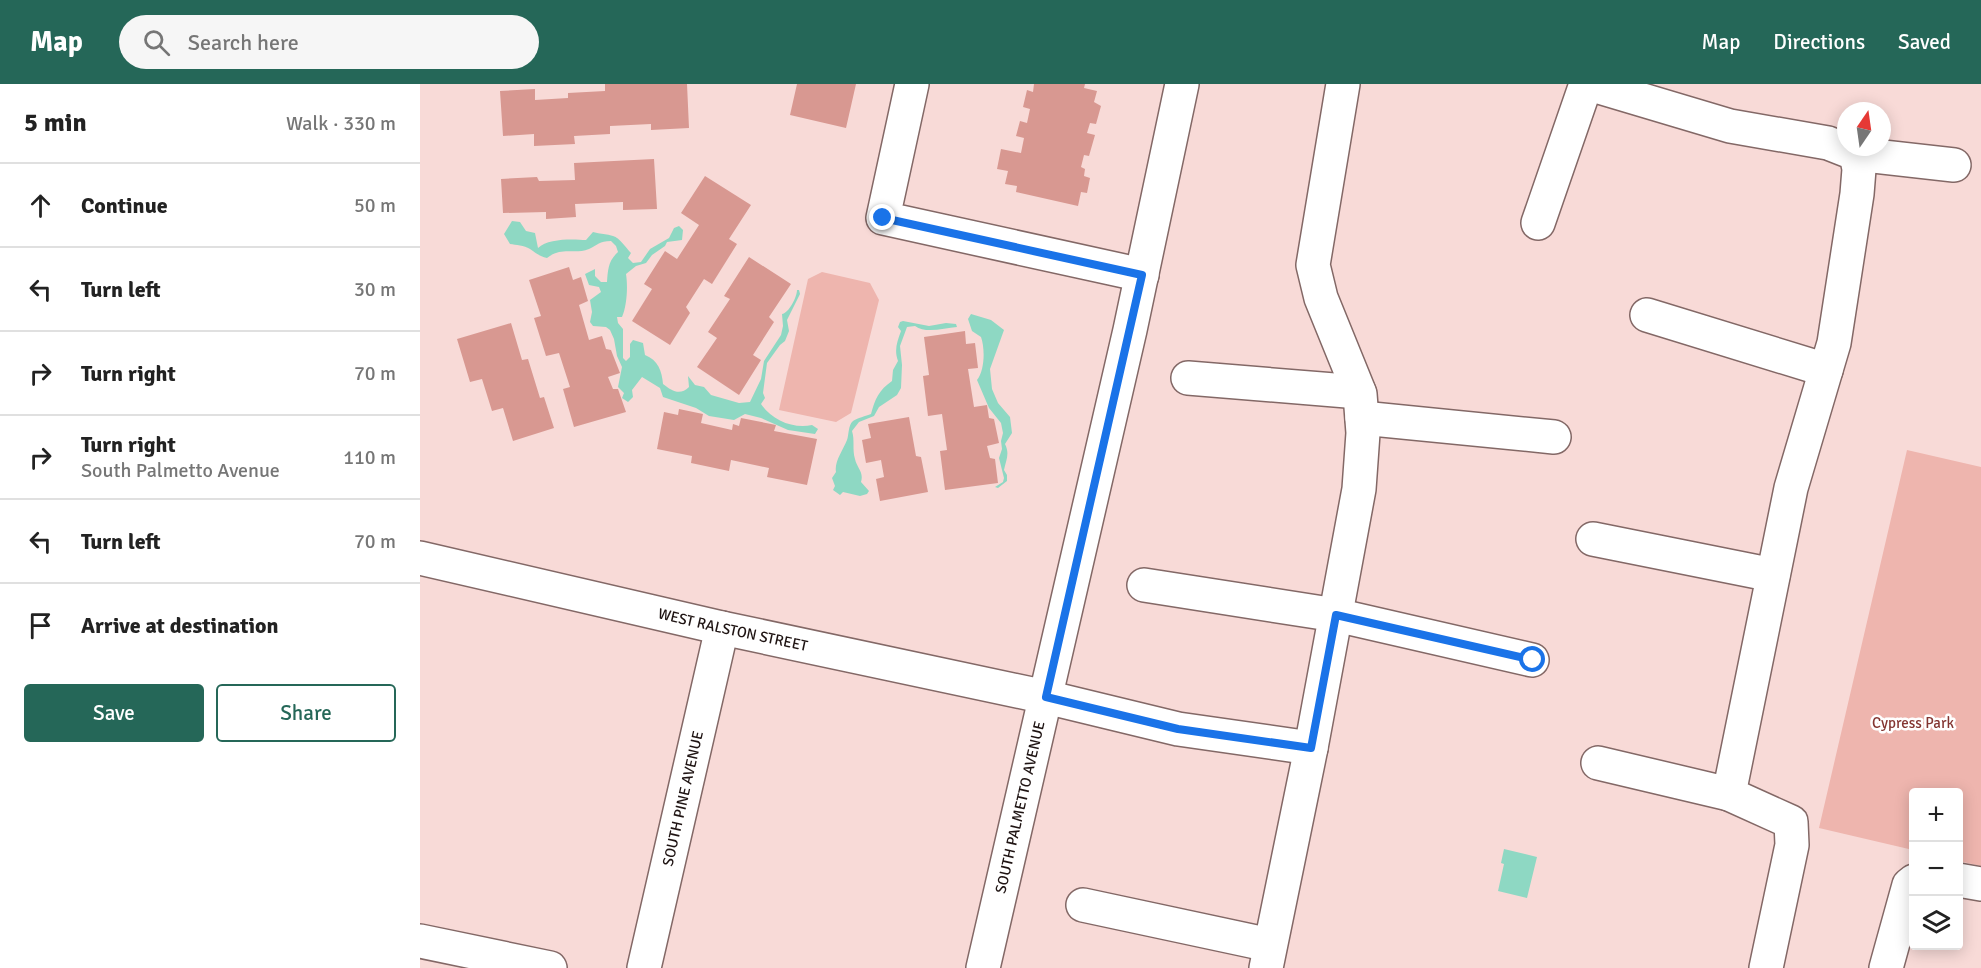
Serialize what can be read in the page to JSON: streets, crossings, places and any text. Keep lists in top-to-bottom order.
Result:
{
  "streets": {
    "street": ["WEST RALSTON STREET", "SOUTH PINE AVENUE", "SOUTH PALMETTO AVENUE"]
  },
  "crossings": [
    ["WEST RALSTON STREET", "SOUTH PINE AVENUE"],
    ["WEST RALSTON STREET", "SOUTH PALMETTO AVENUE"]
  ],
  "parks": ["Cypress Park"],
  "north": "top",
  "page": {
    "header": "Map",
    "search": "Search here",
    "nav": ["Map", "Directions", "Saved"],
    "heading": ["5 min", "Walk · 330 m"],
    "list": [
      ["Continue", "50 m"],
      ["Turn left", "30 m"],
      ["Turn right", "70 m"],
      ["Turn right", "South Palmetto Avenue", "110 m"],
      ["Turn left", "70 m"],
      "Arrive at destination"
    ],
    "buttons": ["Save", "Share"],
    "map_buttons": ["+", "−"]
  }
}
